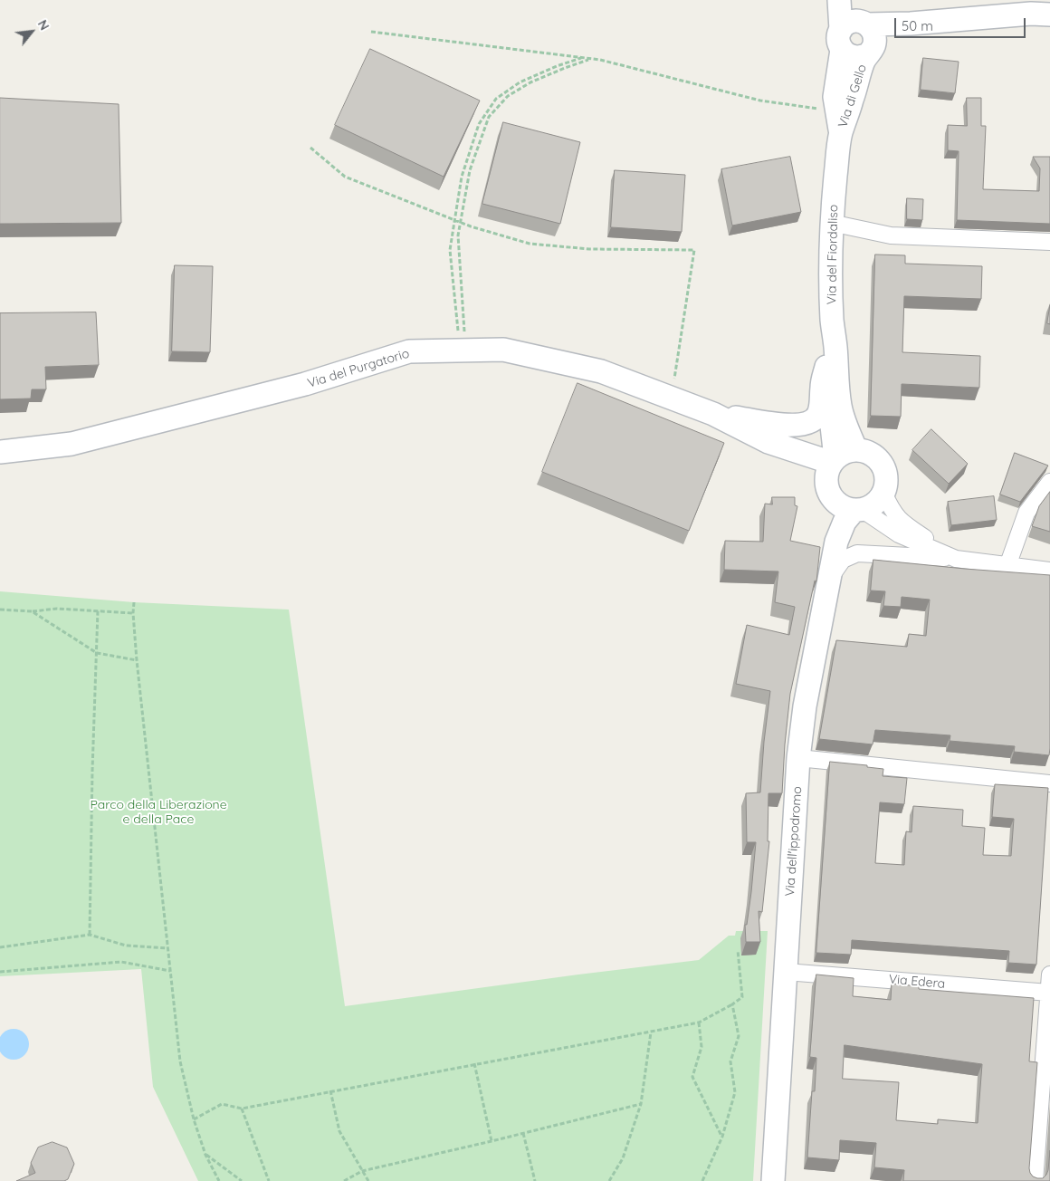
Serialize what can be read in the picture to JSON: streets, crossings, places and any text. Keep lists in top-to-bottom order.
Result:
{
  "streets": {
    "street": [
      "Via di Gello",
      "Via del Fiordaliso",
      "Via del Purgatorio",
      "Via dell'ippodromo",
      "Via Edera"
    ]
  },
  "crossings": [
    ["Via di Gello", "Via del Fiordaliso"],
    ["Via del Fiordaliso", "Via dell'ippodromo"],
    ["Via dell'ippodromo", "Via Edera"]
  ],
  "parks": ["Parco della Liberazione e della Pace"],
  "scale_bar": "50 m",
  "north": "top right"
}
